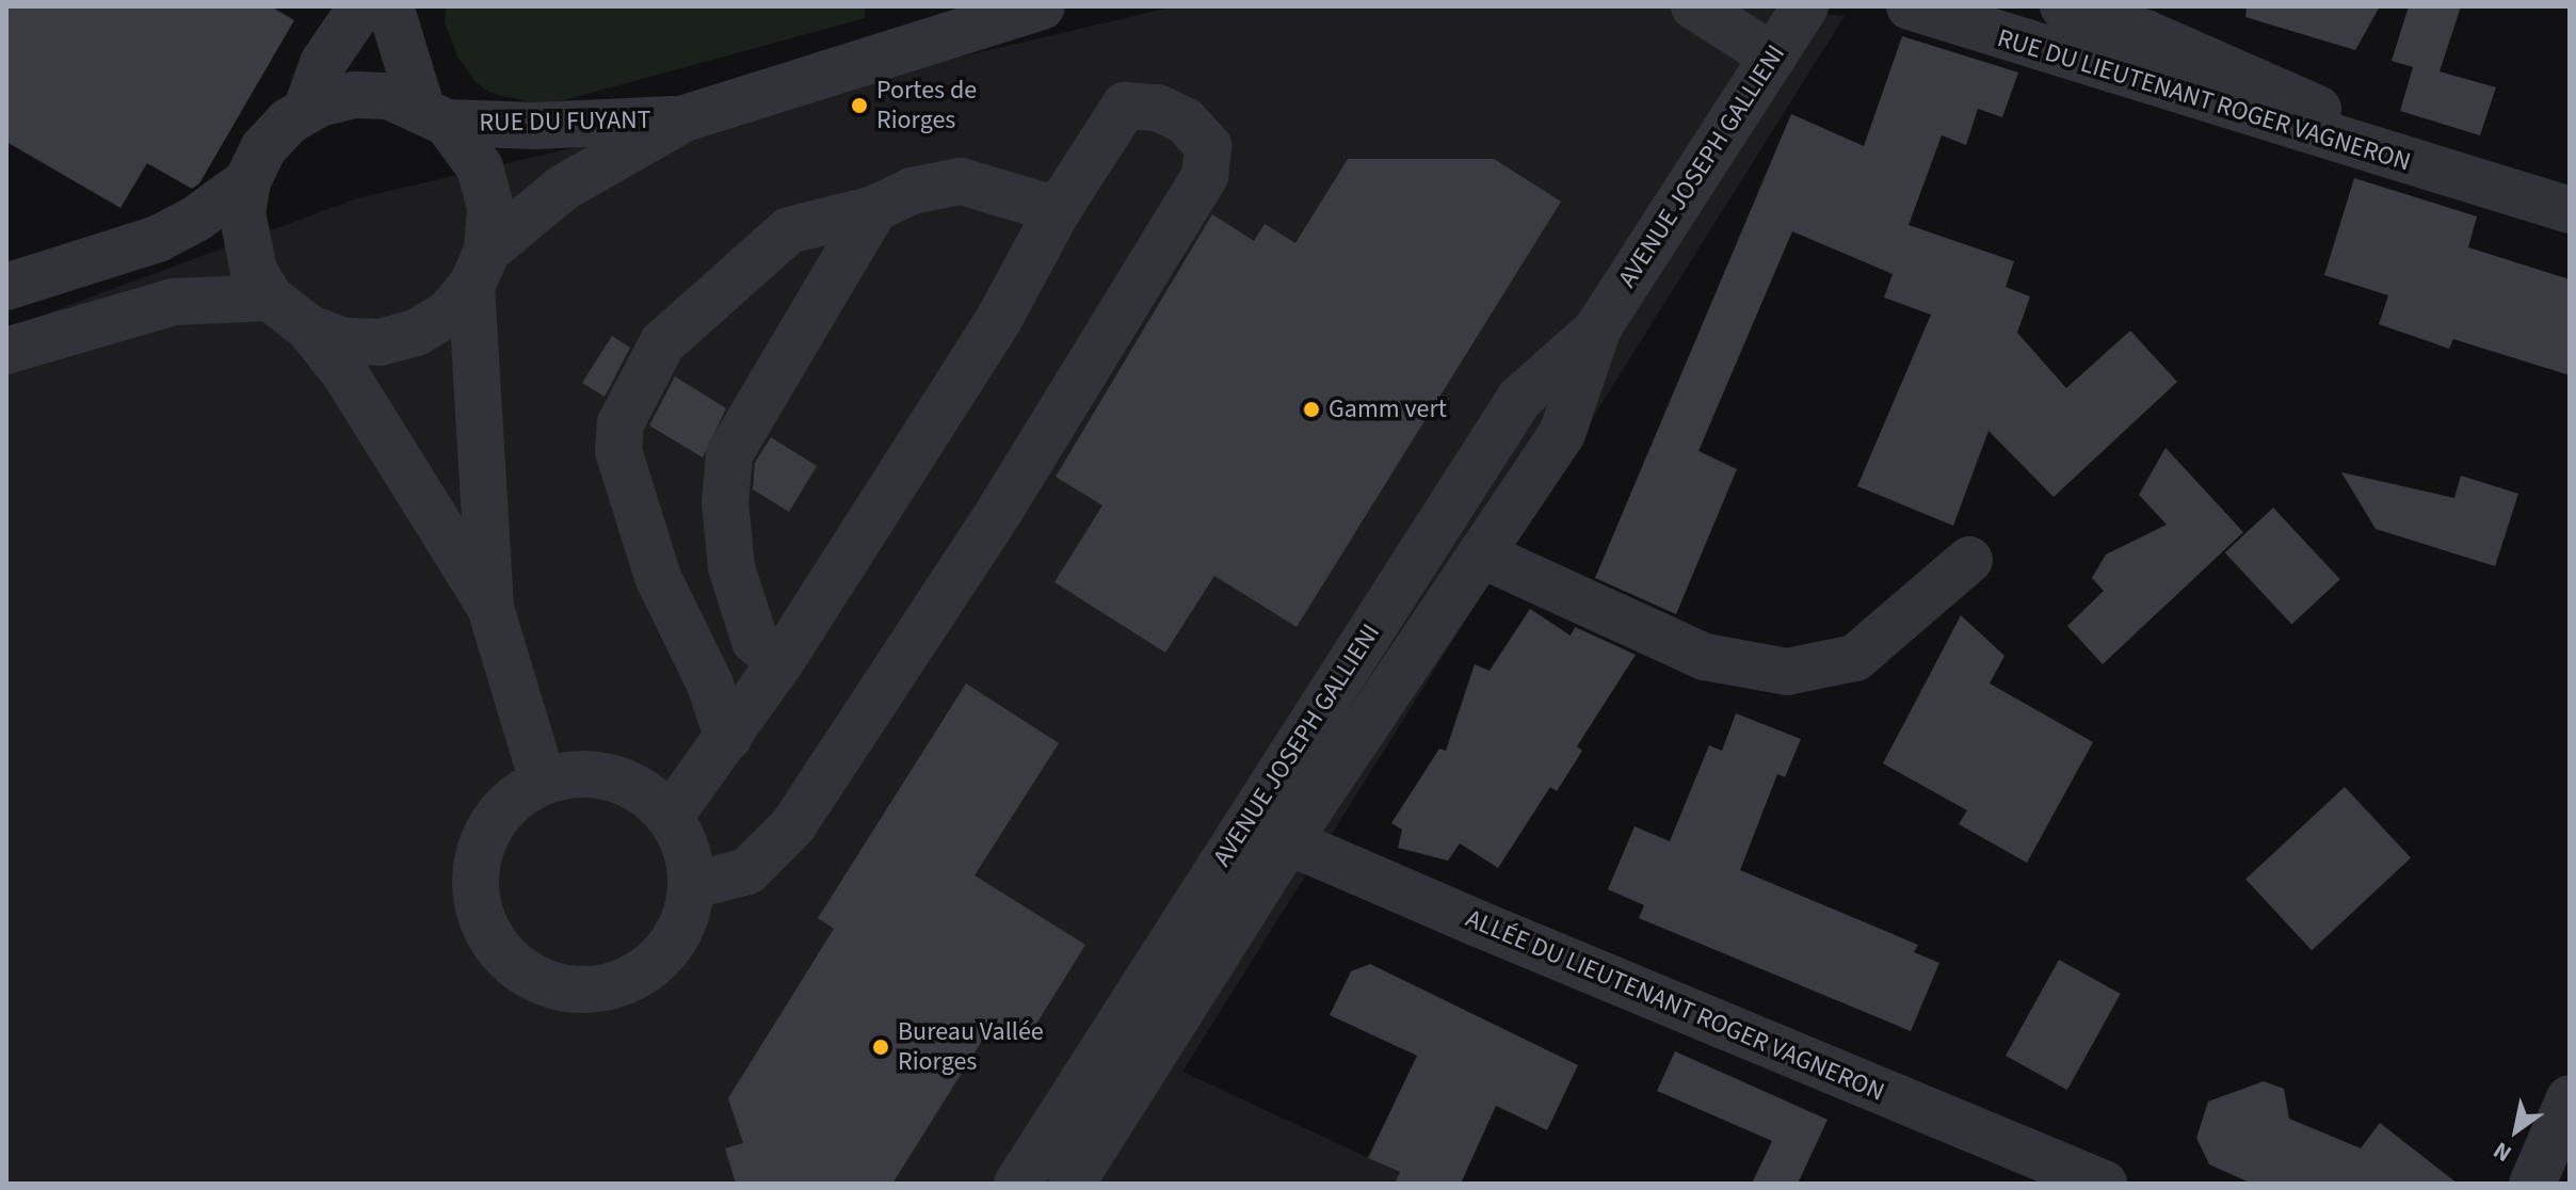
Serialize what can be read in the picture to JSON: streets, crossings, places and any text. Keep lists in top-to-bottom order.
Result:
{
  "streets": {
    "street": [
      "RUE DU LIEUTENANT ROGER VAGNERON",
      "RUE DU FUYANT",
      "AVENUE JOSEPH GALLIENI",
      "ALLÉE DU LIEUTENANT ROGER VAGNERON"
    ]
  },
  "crossings": [
    ["AVENUE JOSEPH GALLIENI", "ALLÉE DU LIEUTENANT ROGER VAGNERON"]
  ],
  "places": ["Portes de Riorges", "Gamm vert", "Bureau Vallée Riorges"],
  "north": "bottom left"
}
